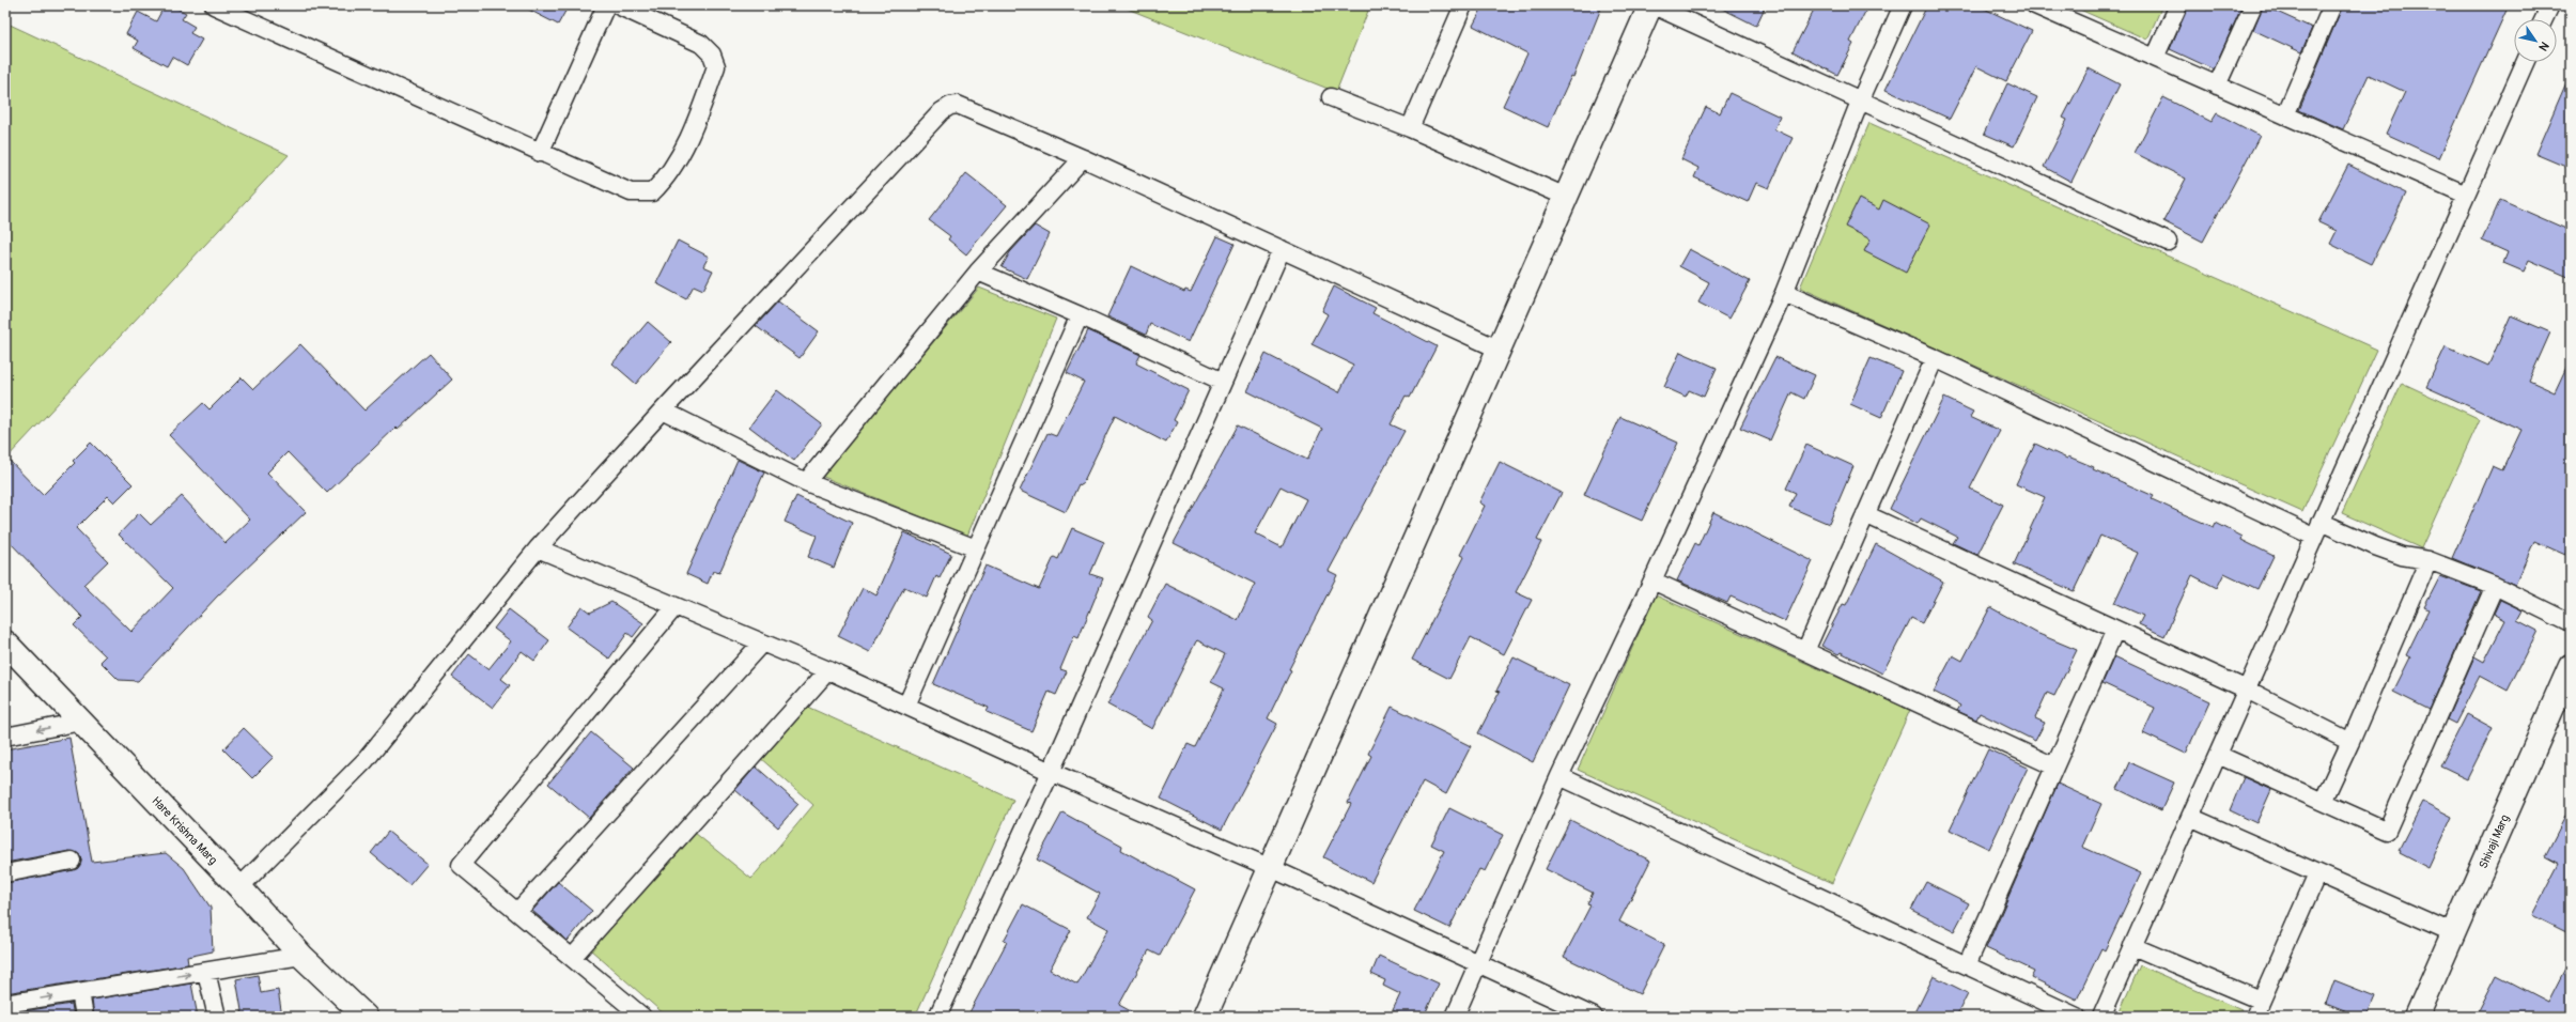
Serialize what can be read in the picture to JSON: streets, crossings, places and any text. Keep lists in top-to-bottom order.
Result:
{
  "streets": {
    "street": ["Hare Krishna Marg", "Shivaji Marg"]
  },
  "north": "bottom right"
}
